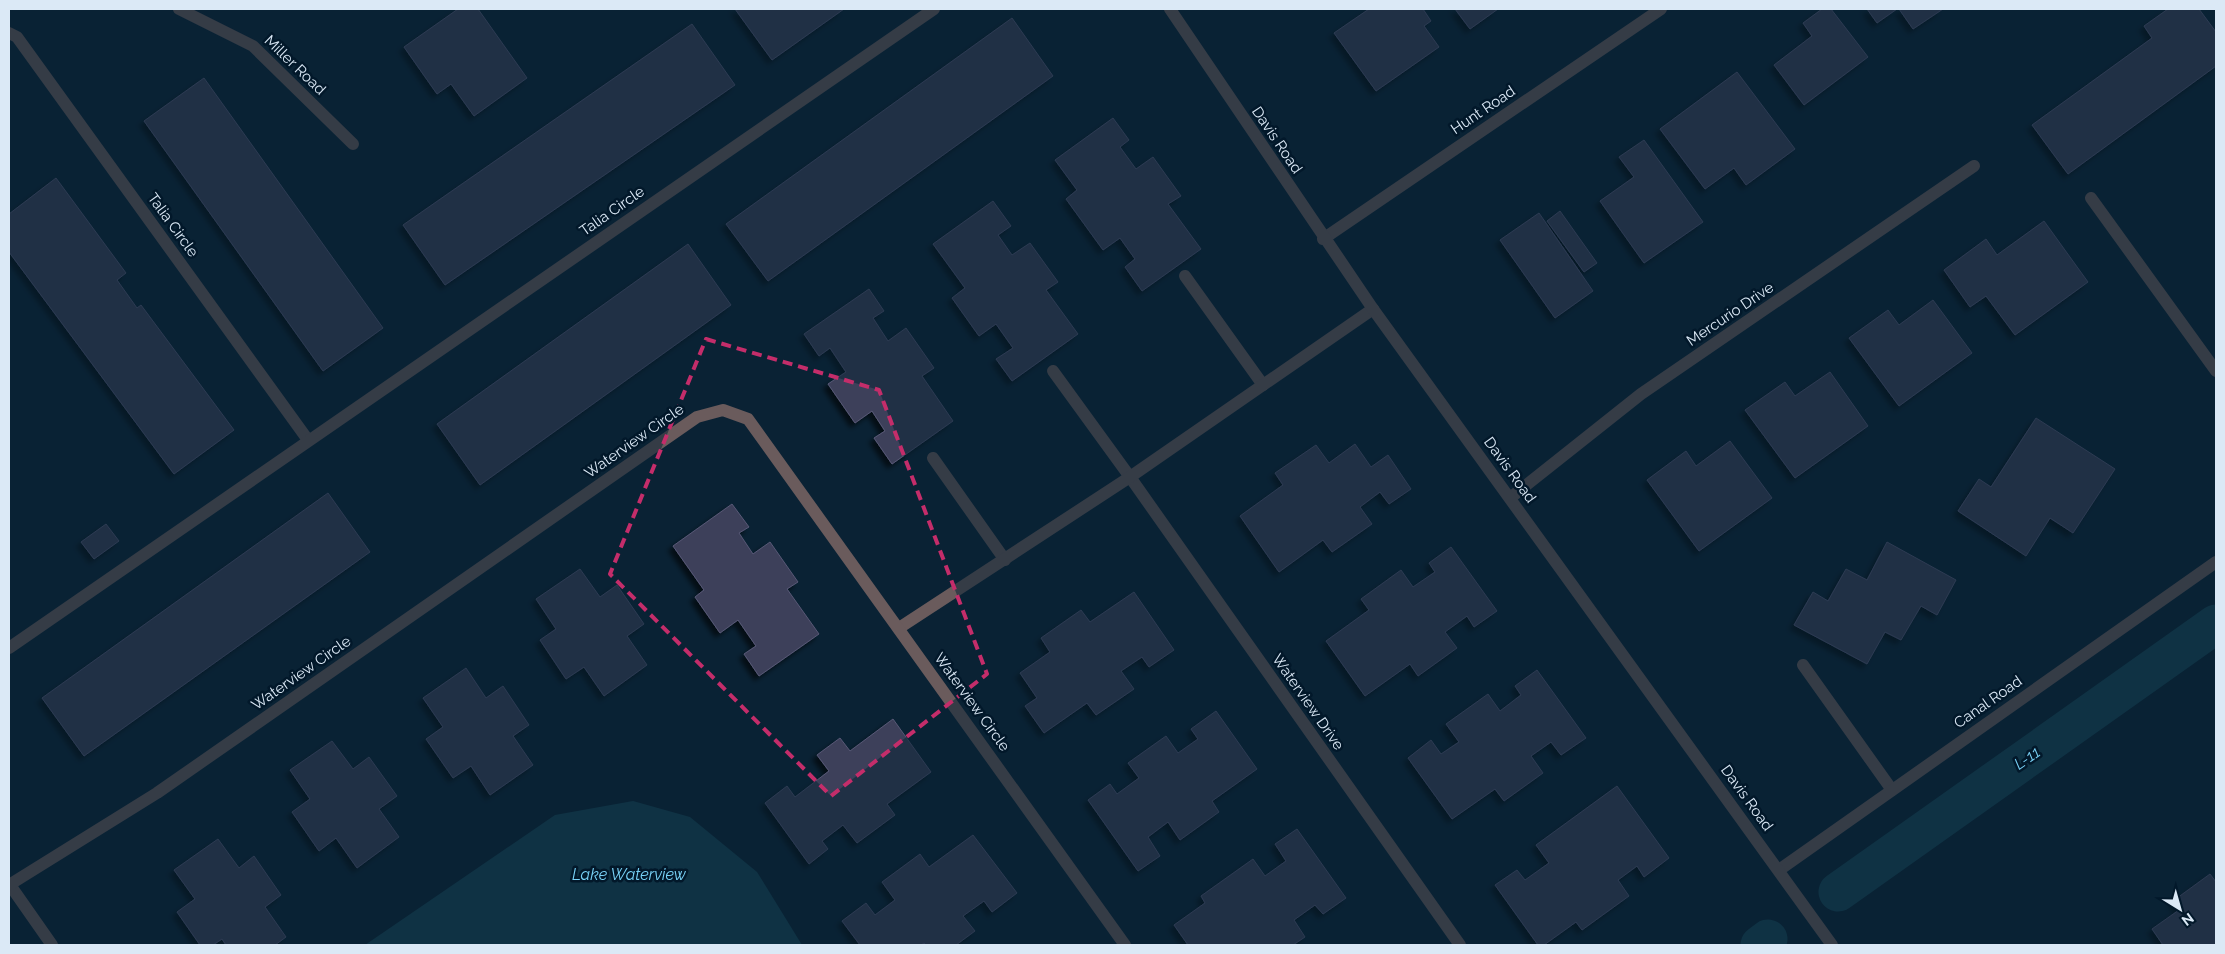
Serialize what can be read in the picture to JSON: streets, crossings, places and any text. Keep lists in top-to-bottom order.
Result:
{
  "streets": {
    "street": [
      "Miller Road",
      "Hunt Road",
      "Davis Road",
      "Talia Circle",
      "Mercurio Drive",
      "Waterview Circle",
      "Waterview Drive",
      "Canal Road"
    ]
  },
  "crossings": [
    ["Hunt Road", "Davis Road"],
    ["Davis Road", "Mercurio Drive"],
    ["Davis Road", "Canal Road"]
  ],
  "water": ["L-11", "Lake Waterview"],
  "north": "bottom right"
}
